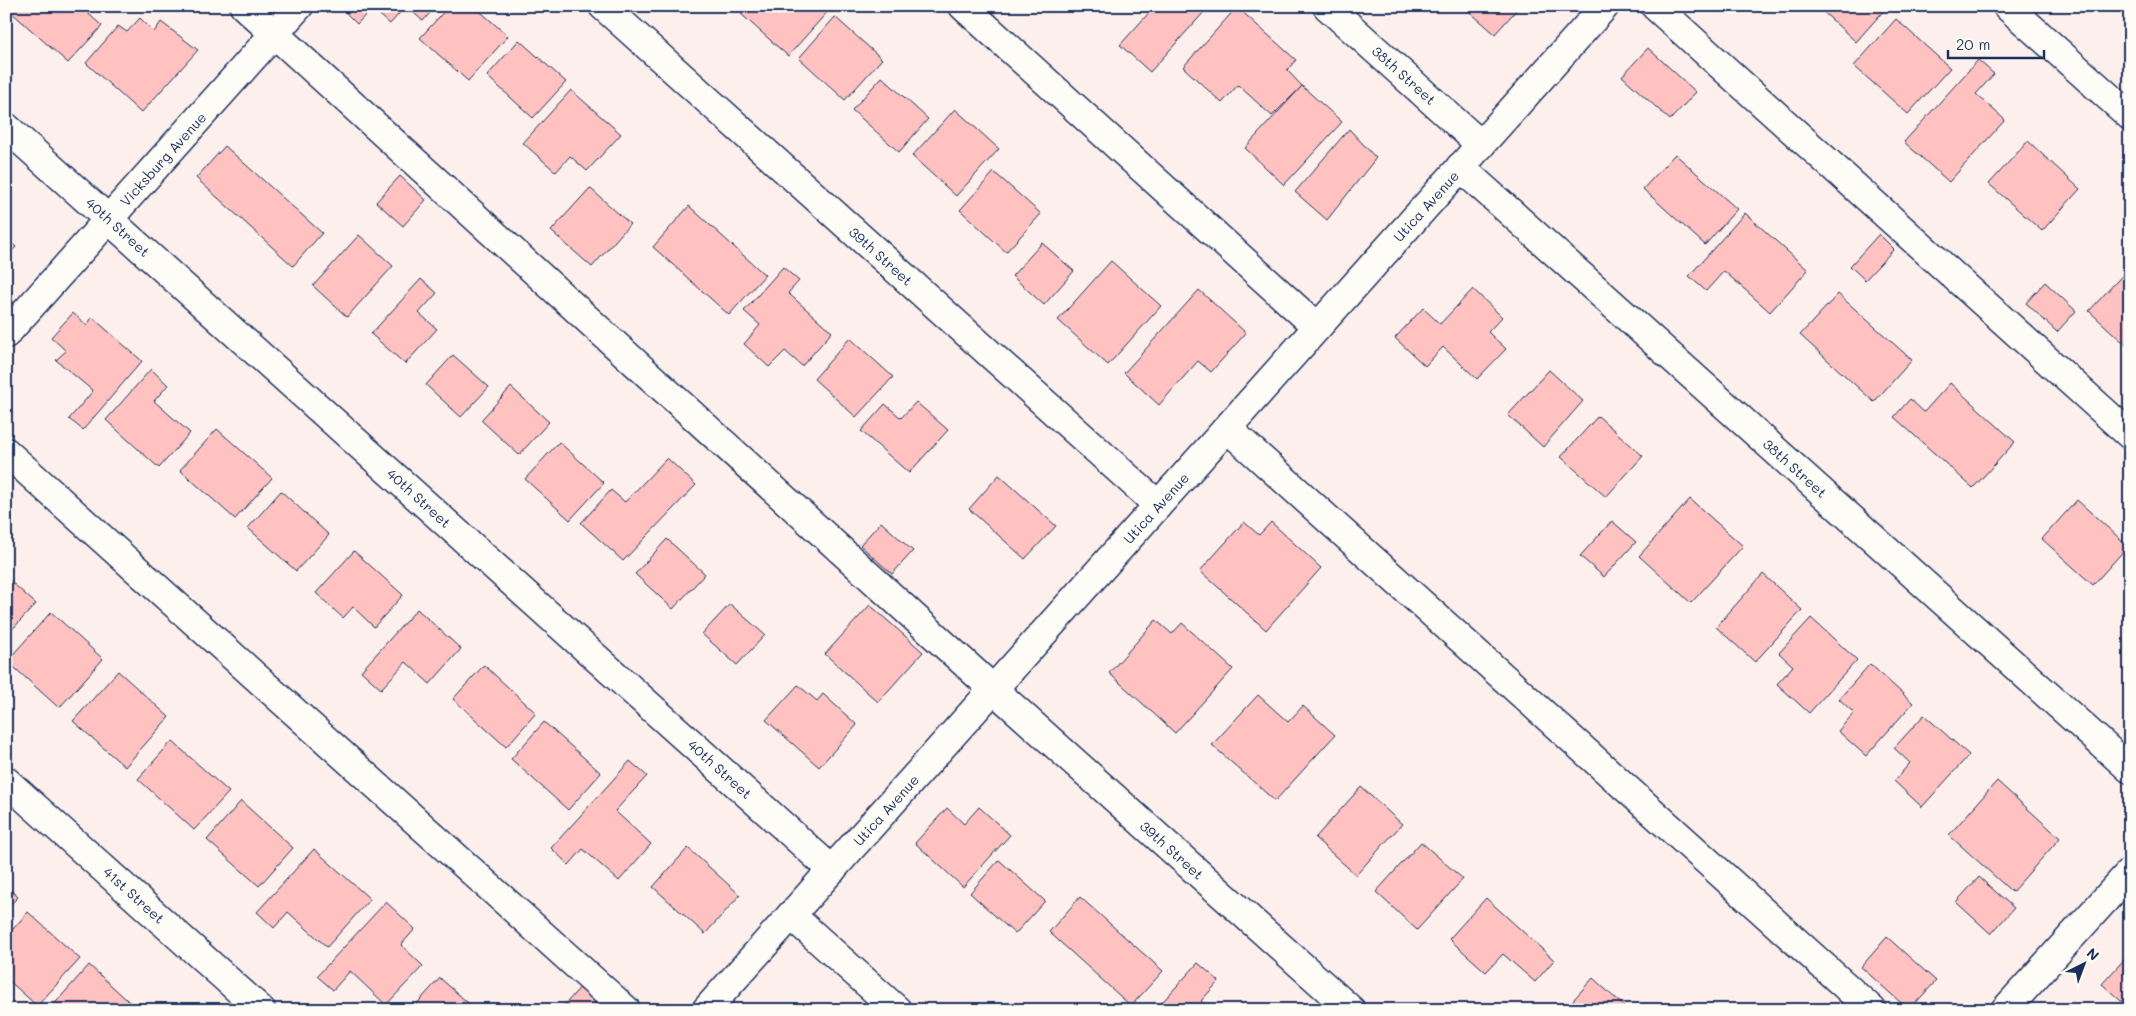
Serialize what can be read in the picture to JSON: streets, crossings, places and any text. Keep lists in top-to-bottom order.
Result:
{
  "streets": {
    "street": [
      "38th Street",
      "Vicksburg Avenue",
      "Utica Avenue",
      "40th Street",
      "39th Street",
      "41st Street"
    ]
  },
  "crossings": [
    ["38th Street", "Utica Avenue"],
    ["Vicksburg Avenue", "40th Street"],
    ["Vicksburg Avenue", "39th Street"],
    ["Utica Avenue", "40th Street"],
    ["Utica Avenue", "39th Street"]
  ],
  "scale_bar": "20 m",
  "north": "top right"
}
